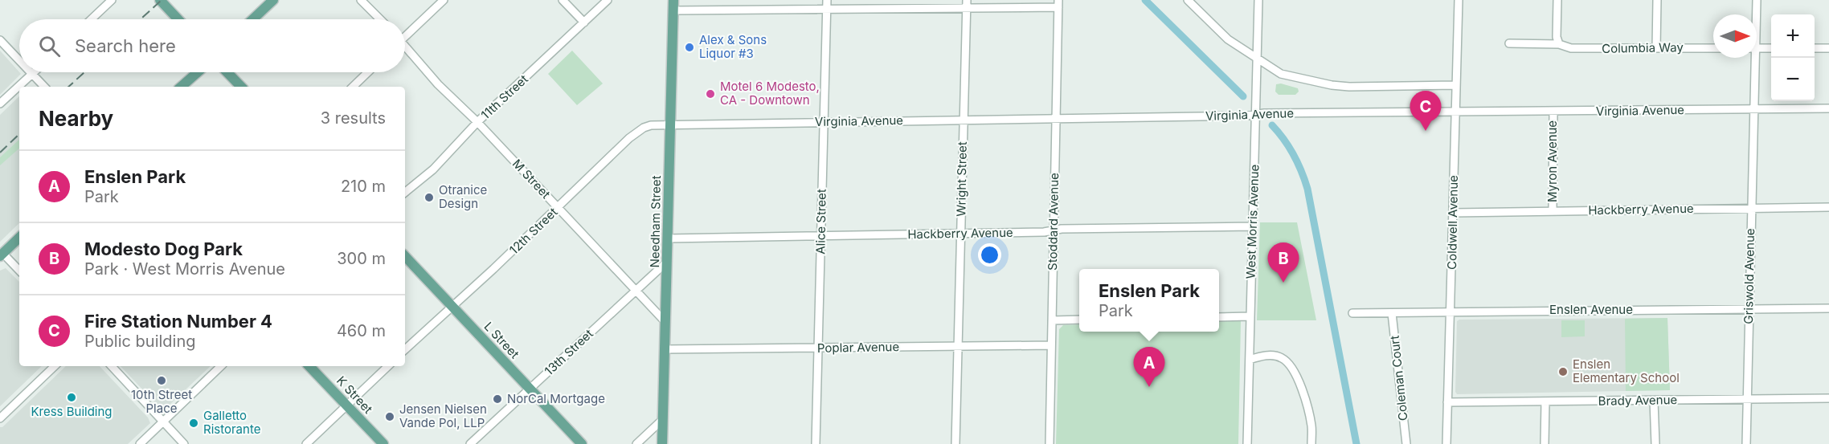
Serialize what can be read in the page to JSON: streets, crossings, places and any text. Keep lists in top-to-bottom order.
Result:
{
  "streets": {
    "main road": ["Needham Street", "L Street", "K Street"],
    "street": [
      "Columbia Way",
      "11th Street",
      "Virginia Avenue",
      "Myron Avenue",
      "M Street",
      "Wright Street",
      "Hackberry Avenue",
      "Alice Street",
      "Stoddard Avenue",
      "West Morris Avenue",
      "Coldwell Avenue",
      "12th Street",
      "Griswold Avenue",
      "Enslen Avenue",
      "Poplar Avenue",
      "13th Street",
      "Coleman Court",
      "Brady Avenue"
    ]
  },
  "crossings": [
    ["11th Street", "M Street"],
    ["Virginia Avenue", "Myron Avenue"],
    ["Virginia Avenue", "Wright Street"],
    ["Virginia Avenue", "Needham Street"],
    ["Virginia Avenue", "Alice Street"],
    ["Virginia Avenue", "Stoddard Avenue"],
    ["Virginia Avenue", "West Morris Avenue"],
    ["Virginia Avenue", "Coldwell Avenue"],
    ["Virginia Avenue", "12th Street"],
    ["Virginia Avenue", "Griswold Avenue"],
    ["Myron Avenue", "Hackberry Avenue"],
    ["M Street", "Needham Street"],
    ["M Street", "12th Street"],
    ["M Street", "13th Street"],
    ["Wright Street", "Hackberry Avenue"],
    ["Wright Street", "Poplar Avenue"],
    ["Hackberry Avenue", "Needham Street"],
    ["Hackberry Avenue", "Alice Street"],
    ["Hackberry Avenue", "Stoddard Avenue"],
    ["Hackberry Avenue", "West Morris Avenue"],
    ["Hackberry Avenue", "Coldwell Avenue"],
    ["Hackberry Avenue", "Griswold Avenue"],
    ["Needham Street", "12th Street"],
    ["Needham Street", "Poplar Avenue"],
    ["Needham Street", "13th Street"],
    ["Alice Street", "Poplar Avenue"],
    ["Stoddard Avenue", "Poplar Avenue"],
    ["Coldwell Avenue", "Enslen Avenue"],
    ["Coldwell Avenue", "Brady Avenue"],
    ["12th Street", "L Street"],
    ["Griswold Avenue", "Enslen Avenue"],
    ["Griswold Avenue", "Brady Avenue"],
    ["Enslen Avenue", "Coleman Court"],
    ["L Street", "13th Street"]
  ],
  "places": [
    "Alex & Sons Liquor #3",
    "Motel 6 Modesto, CA - Downtown",
    "Otranice Design",
    "Enslen Elementary School",
    "10th Street Place",
    "Kress Building",
    "NorCal Mortgage",
    "Jensen Nielsen Vande Pol, LLP",
    "Galletto Ristorante"
  ],
  "north": "right",
  "page": {
    "map_buttons": ["+", "−"],
    "search": "Search here",
    "heading": ["Nearby", "3 results"],
    "pins": ["C", "B", "A"],
    "list": [
      {
        "mark": "A",
        "name": "Enslen Park",
        "note": "Park",
        "value": "210 m"
      },
      {
        "mark": "B",
        "name": "Modesto Dog Park",
        "note": "Park · West Morris Avenue",
        "value": "300 m"
      },
      {
        "mark": "C",
        "name": "Fire Station Number 4",
        "note": "Public building",
        "value": "460 m"
      }
    ],
    "popup": ["Enslen Park", "Park"]
  }
}
